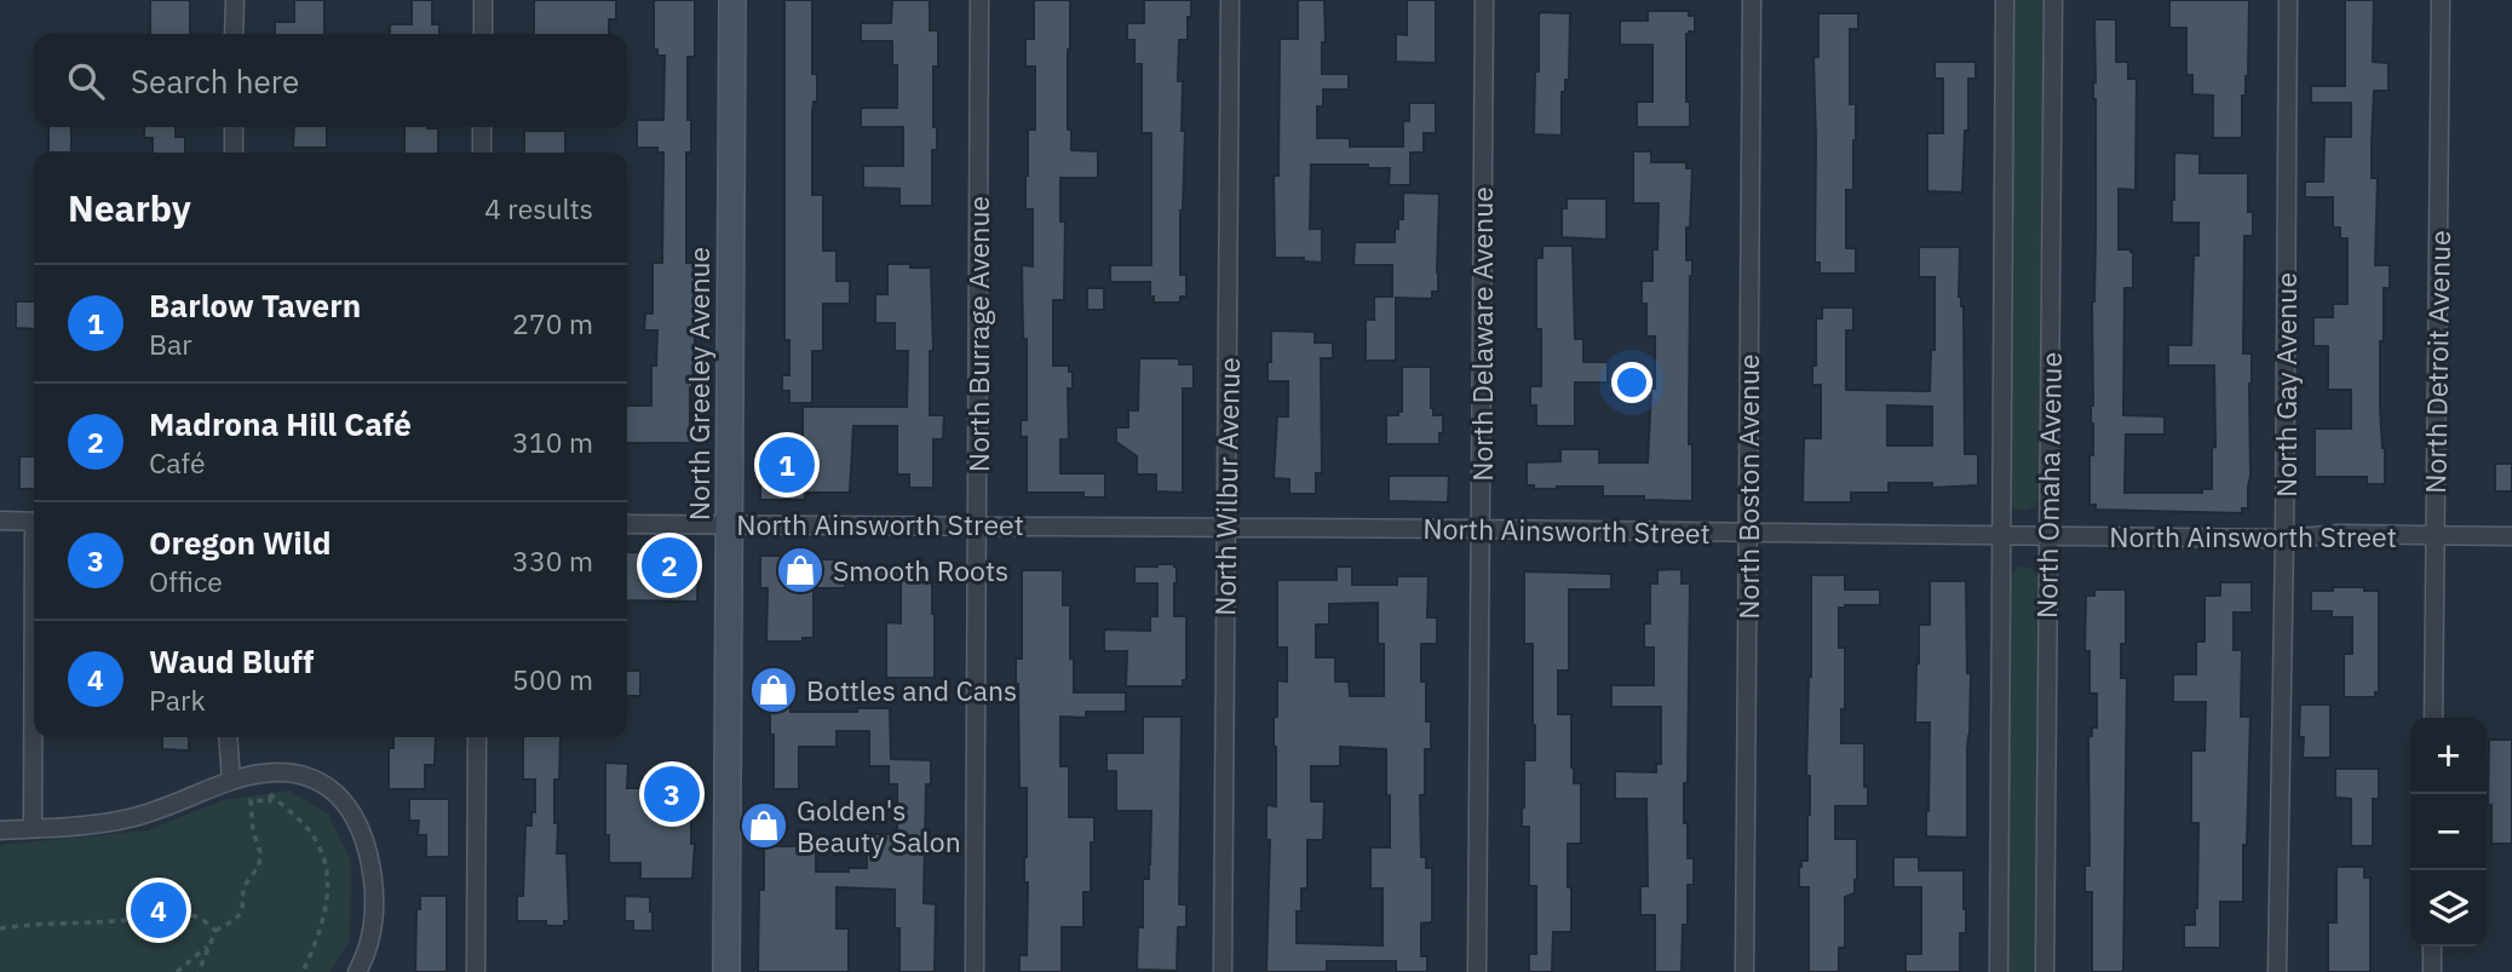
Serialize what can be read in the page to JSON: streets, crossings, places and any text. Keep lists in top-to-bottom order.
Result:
{
  "streets": {
    "main road": ["North Greeley Avenue"],
    "street": [
      "North Burrage Avenue",
      "North Delaware Avenue",
      "North Detroit Avenue",
      "North Gay Avenue",
      "North Omaha Avenue",
      "North Wilbur Avenue",
      "North Boston Avenue",
      "North Ainsworth Street"
    ]
  },
  "crossings": [
    ["North Burrage Avenue", "North Ainsworth Street"],
    ["North Delaware Avenue", "North Ainsworth Street"],
    ["North Detroit Avenue", "North Ainsworth Street"],
    ["North Greeley Avenue", "North Ainsworth Street"],
    ["North Gay Avenue", "North Ainsworth Street"],
    ["North Omaha Avenue", "North Ainsworth Street"],
    ["North Wilbur Avenue", "North Ainsworth Street"],
    ["North Boston Avenue", "North Ainsworth Street"]
  ],
  "places": {
    "shop": ["Smooth Roots", "Bottles and Cans", "Golden's Beauty Salon"]
  },
  "page": {
    "search": "Search here",
    "heading": ["Nearby", "4 results"],
    "list": [
      {
        "mark": "1",
        "name": "Barlow Tavern",
        "note": "Bar",
        "value": "270 m"
      },
      {
        "mark": "2",
        "name": "Madrona Hill Café",
        "note": "Café",
        "value": "310 m"
      },
      {
        "mark": "3",
        "name": "Oregon Wild",
        "note": "Office",
        "value": "330 m"
      },
      {
        "mark": "4",
        "name": "Waud Bluff",
        "note": "Park",
        "value": "500 m"
      }
    ],
    "pins": [
      "1",
      "2",
      "3",
      "4"
    ],
    "map_buttons": ["+", "−"]
  }
}
